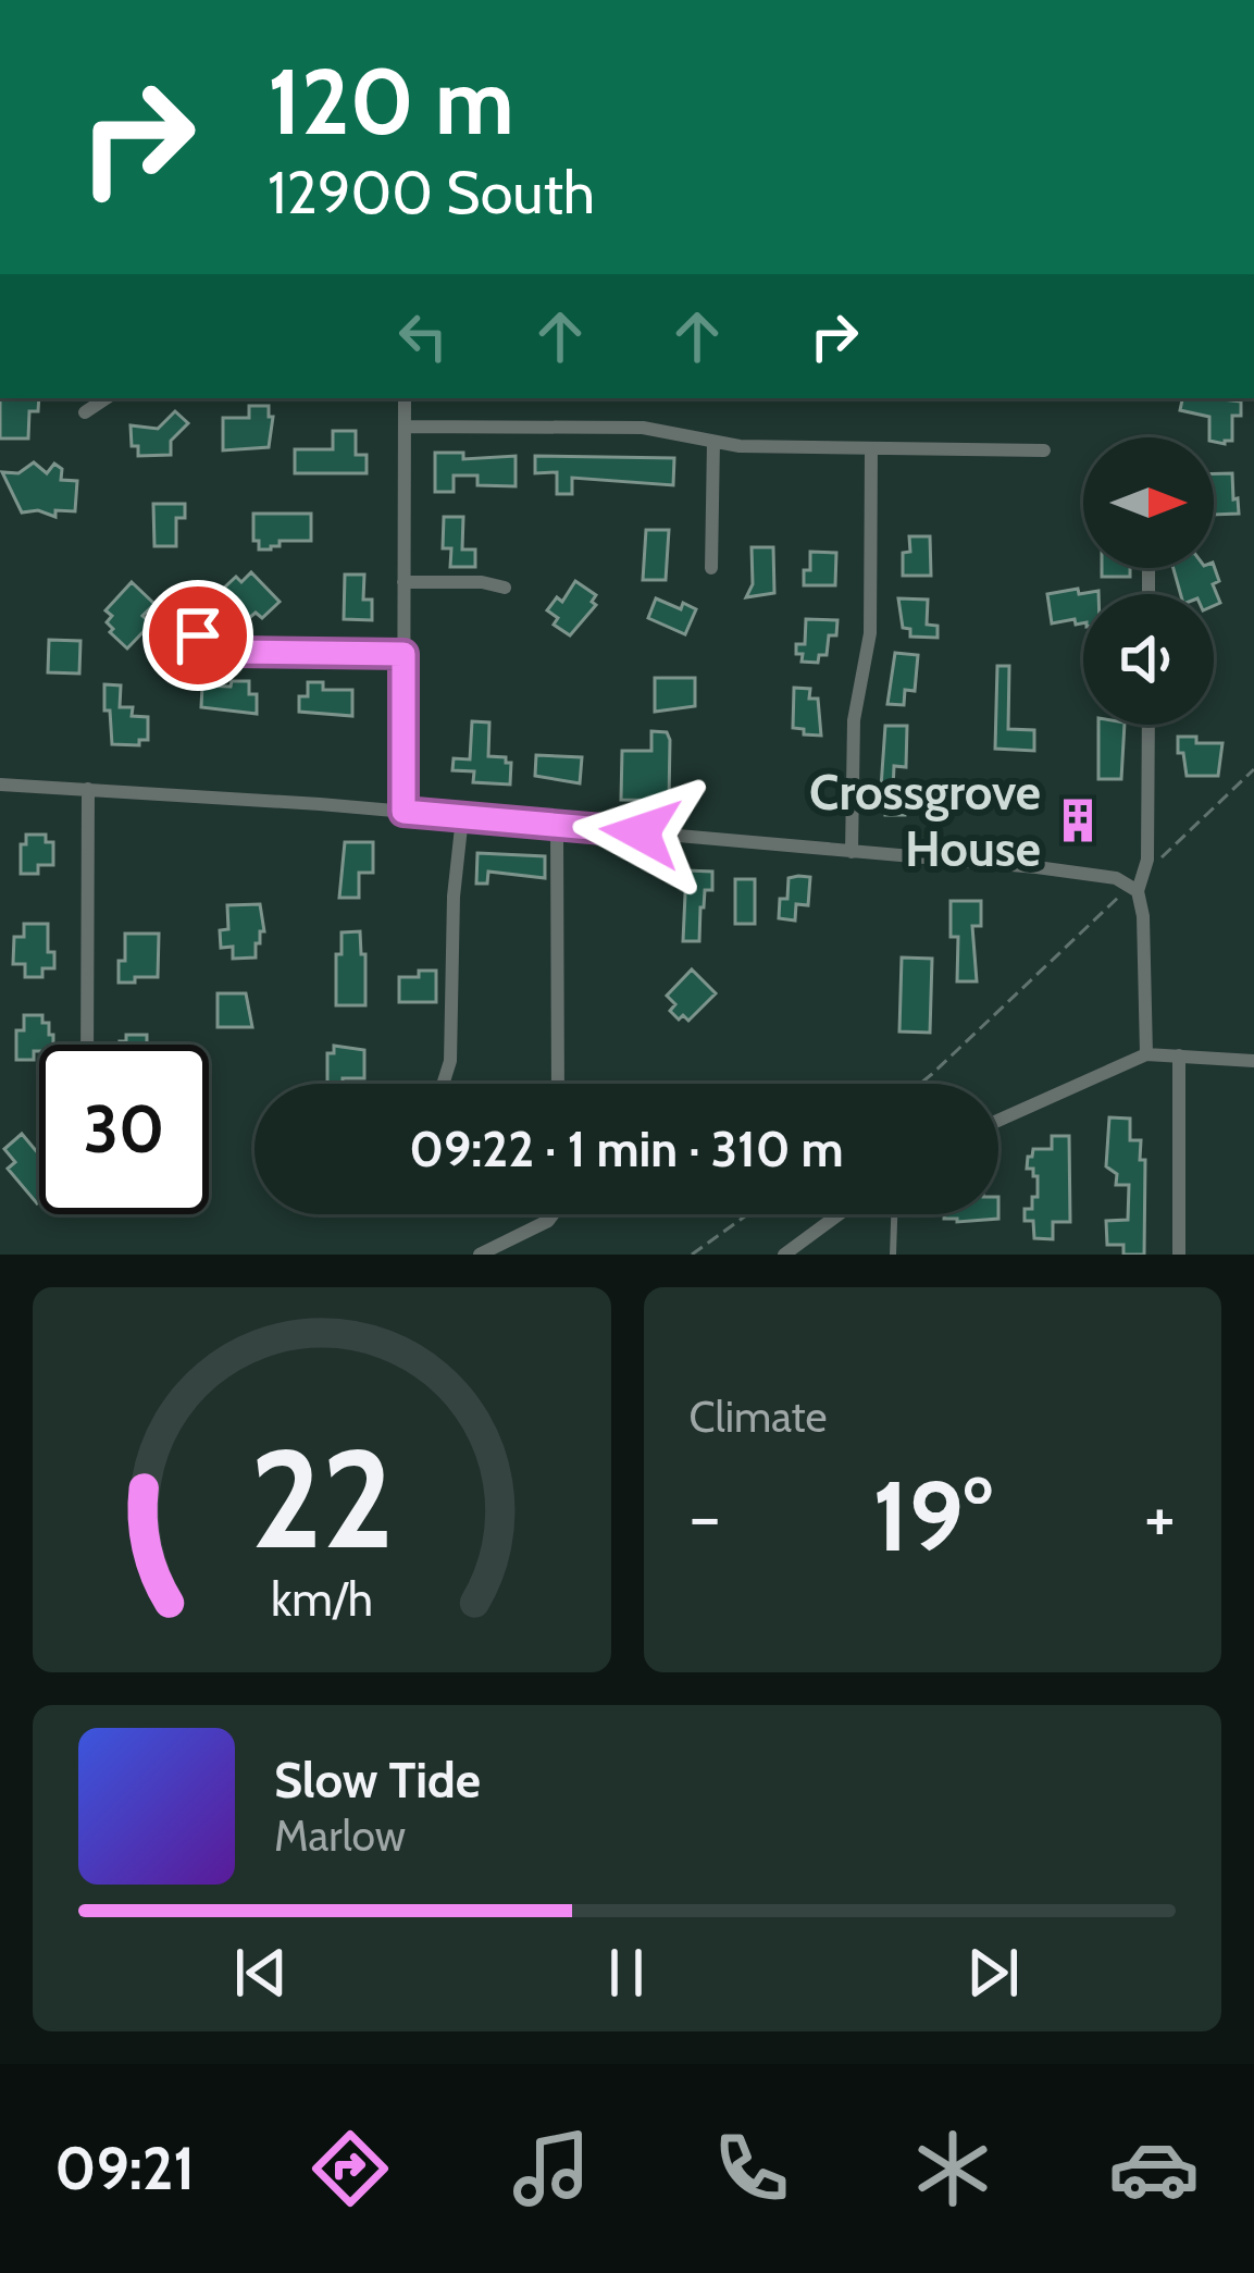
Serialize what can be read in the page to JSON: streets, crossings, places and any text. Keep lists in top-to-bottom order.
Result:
{
  "places": {
    "building": ["Crossgrove House"]
  },
  "north": "right",
  "page": {
    "turn": ["120 m", "12900 South"],
    "limit": "30",
    "trip": "09:22 · 1 min · 310 m",
    "tile": "Climate",
    "heat": ["−", "19°", "+"],
    "song": ["Slow Tide", "Marlow"],
    "tabs": "09:21",
    "gauge": ["22", "km/h"]
  }
}
